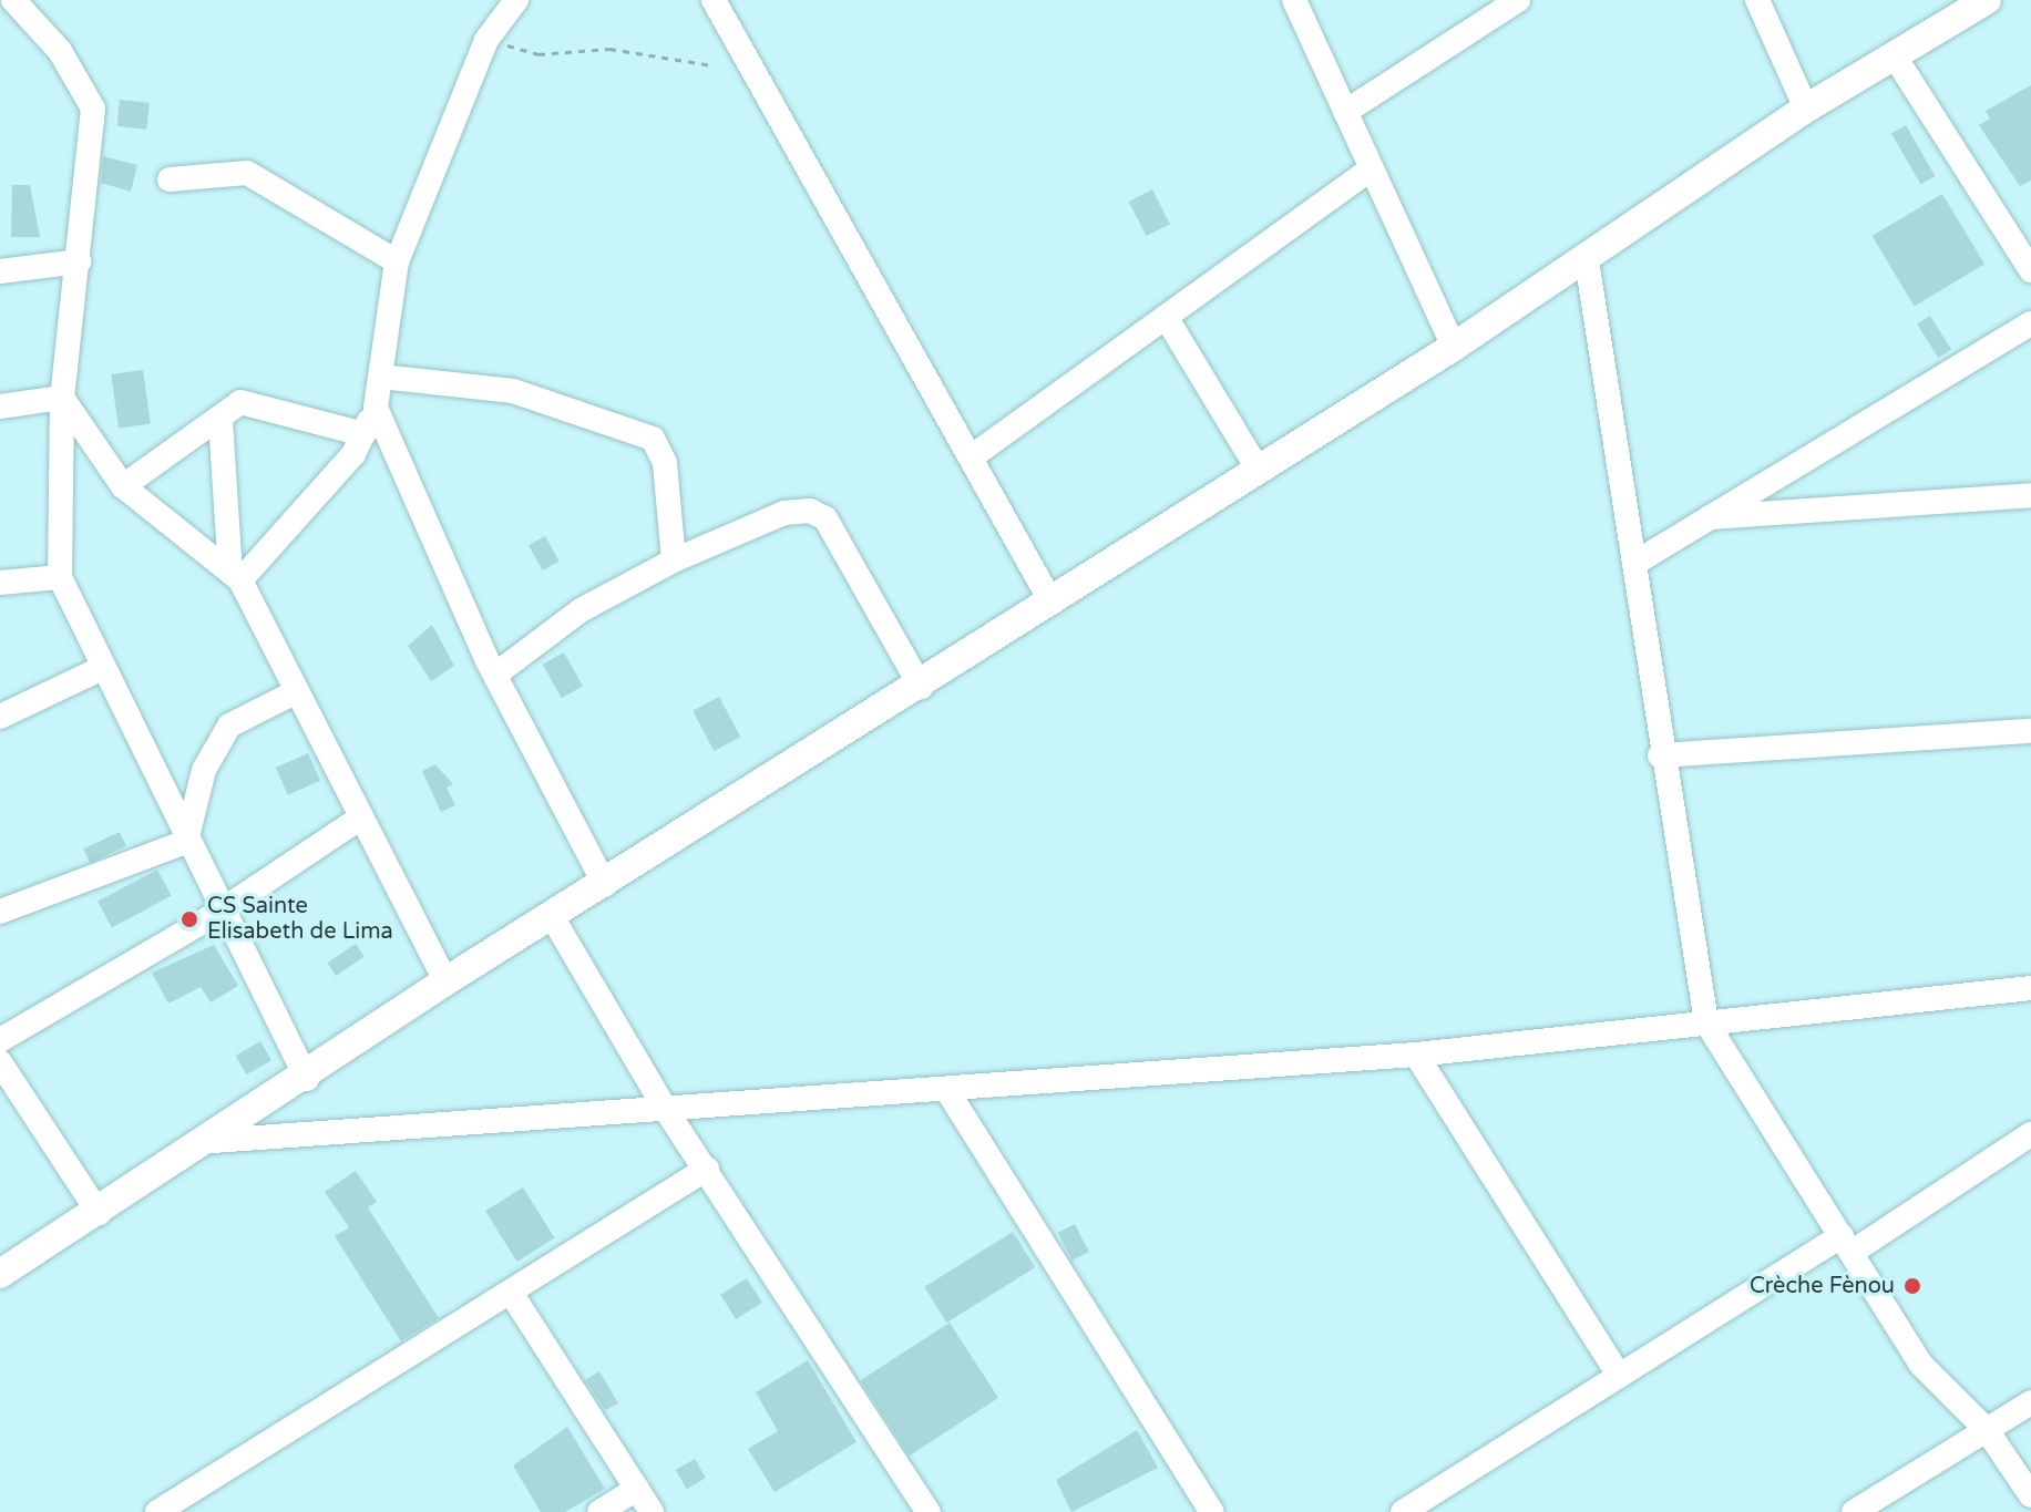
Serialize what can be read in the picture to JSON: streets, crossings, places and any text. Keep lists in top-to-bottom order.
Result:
{
  "places": ["CS Sainte Elisabeth de Lima", "Crèche Fènou"]
}
